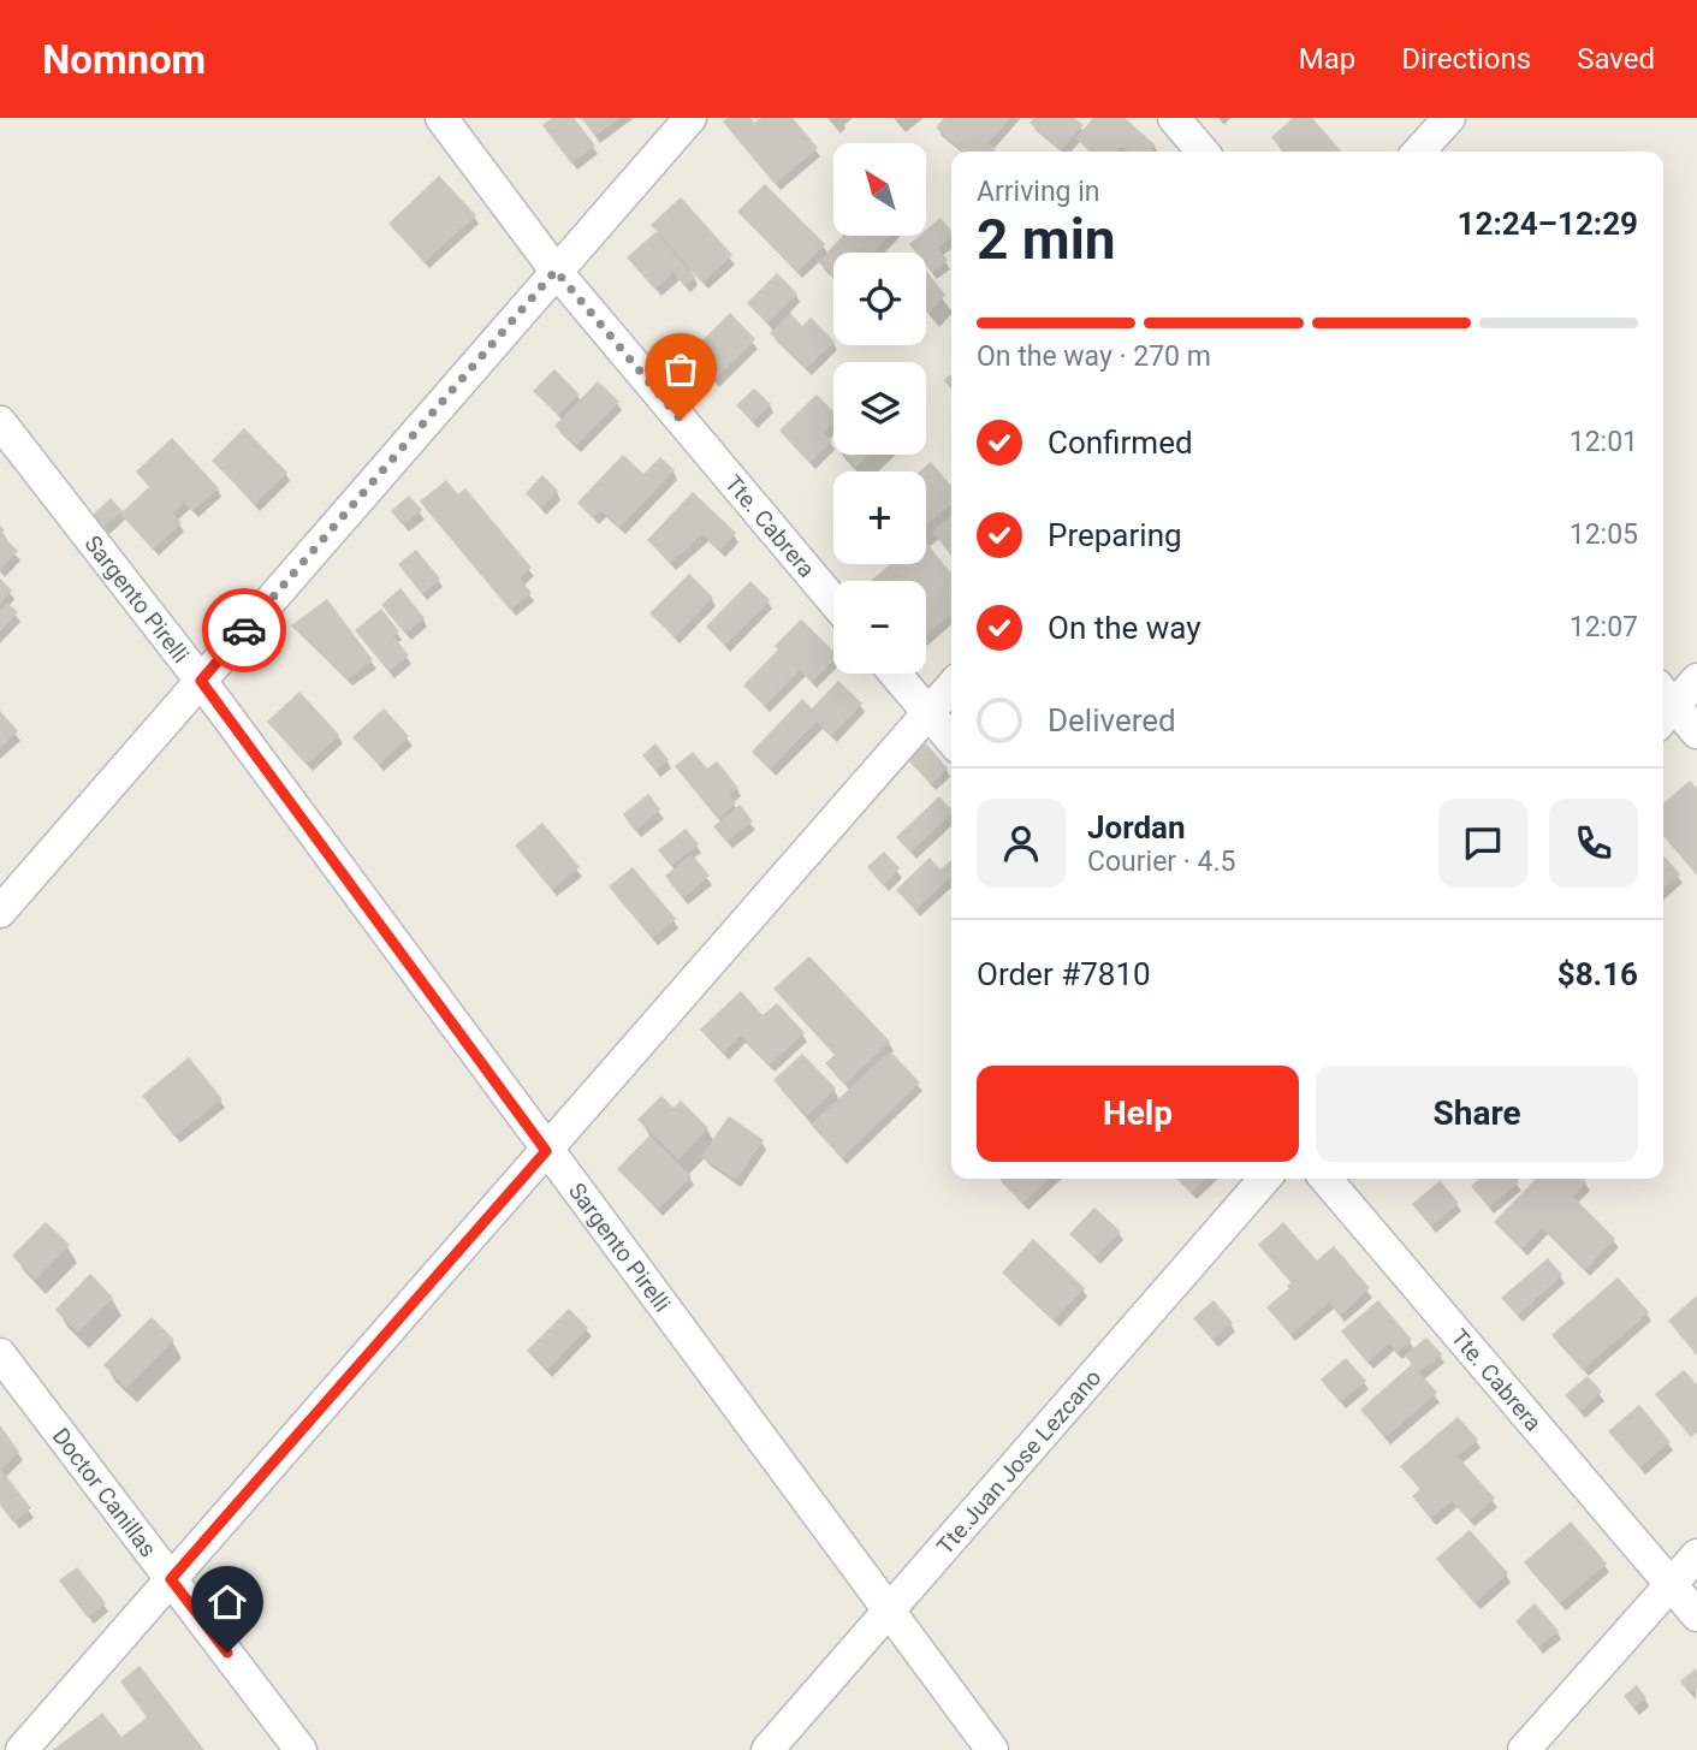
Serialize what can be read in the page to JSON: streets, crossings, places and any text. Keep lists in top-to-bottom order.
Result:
{
  "streets": {
    "street": [
      "Tte. Cabrera",
      "Sargento Pirelli",
      "Tte.Juan Jose Lezcano",
      "Doctor Canillas"
    ]
  },
  "crossings": [
    ["Sargento Pirelli", "Tte.Juan Jose Lezcano"]
  ],
  "north": "top left",
  "page": {
    "header": "Nomnom",
    "nav": ["Map", "Directions", "Saved"],
    "map_buttons": ["+", "−"],
    "heading": ["2 min", "Arriving in", "12:24–12:29"],
    "panel": [
      "Jordan",
      "Courier · 4.5",
      "Order #7810",
      "$8.16"
    ],
    "bar": "On the way · 270 m",
    "list": [
      ["Confirmed", "12:01"],
      ["Preparing", "12:05"],
      ["On the way", "12:07"],
      "Delivered"
    ],
    "buttons": ["Help", "Share"]
  }
}
